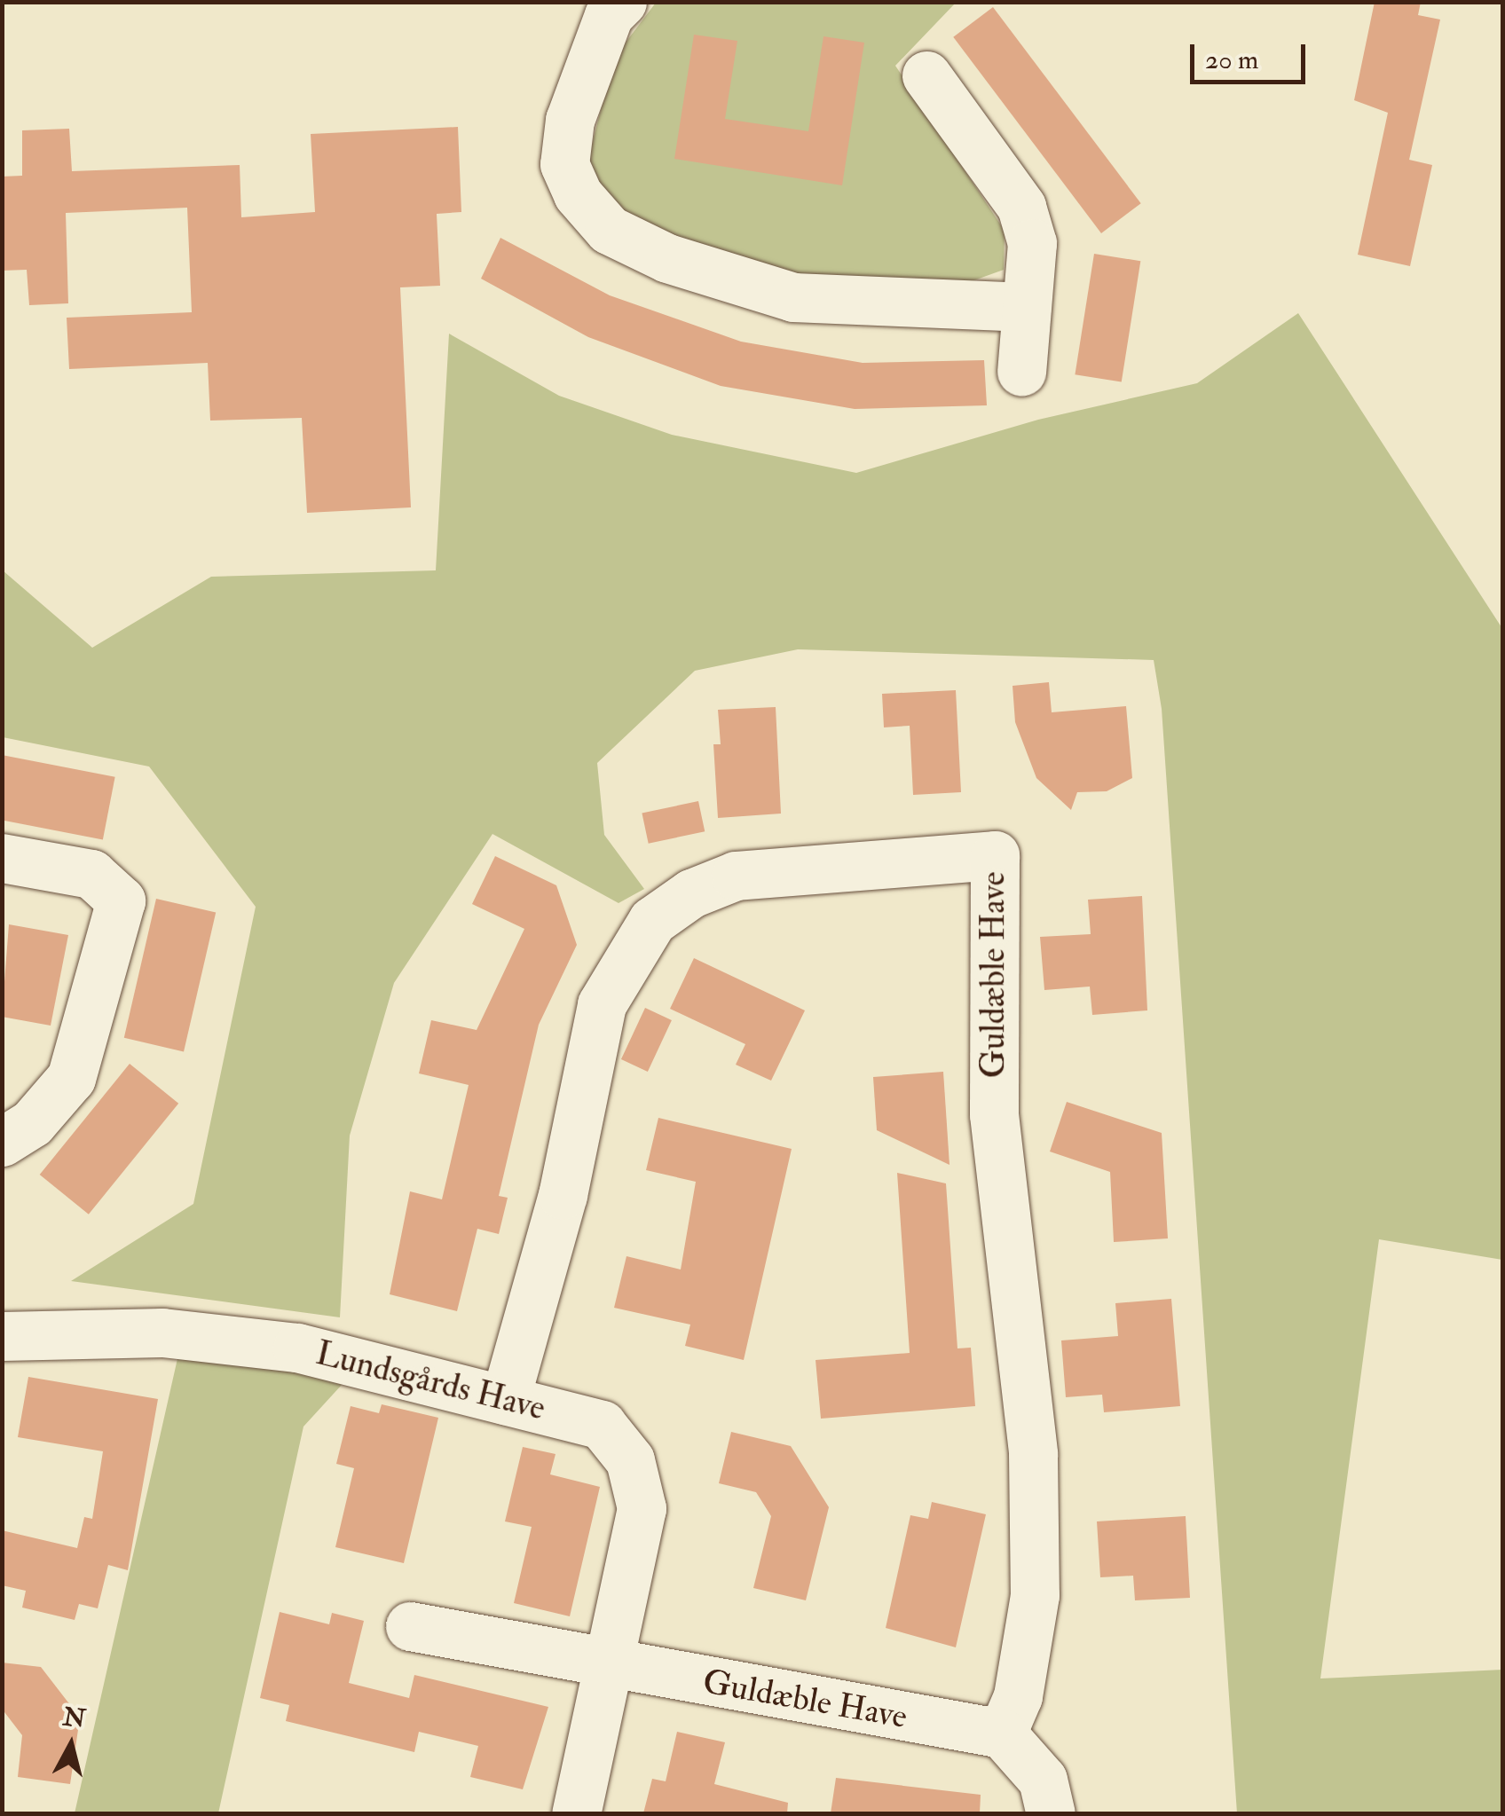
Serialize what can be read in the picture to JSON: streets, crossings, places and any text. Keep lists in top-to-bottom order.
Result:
{
  "streets": {
    "street": ["Guldæble Have", "Lundsgårds Have"]
  },
  "crossings": [
    ["Guldæble Have", "Lundsgårds Have"]
  ],
  "scale_bar": "20 m",
  "north": "top"
}
